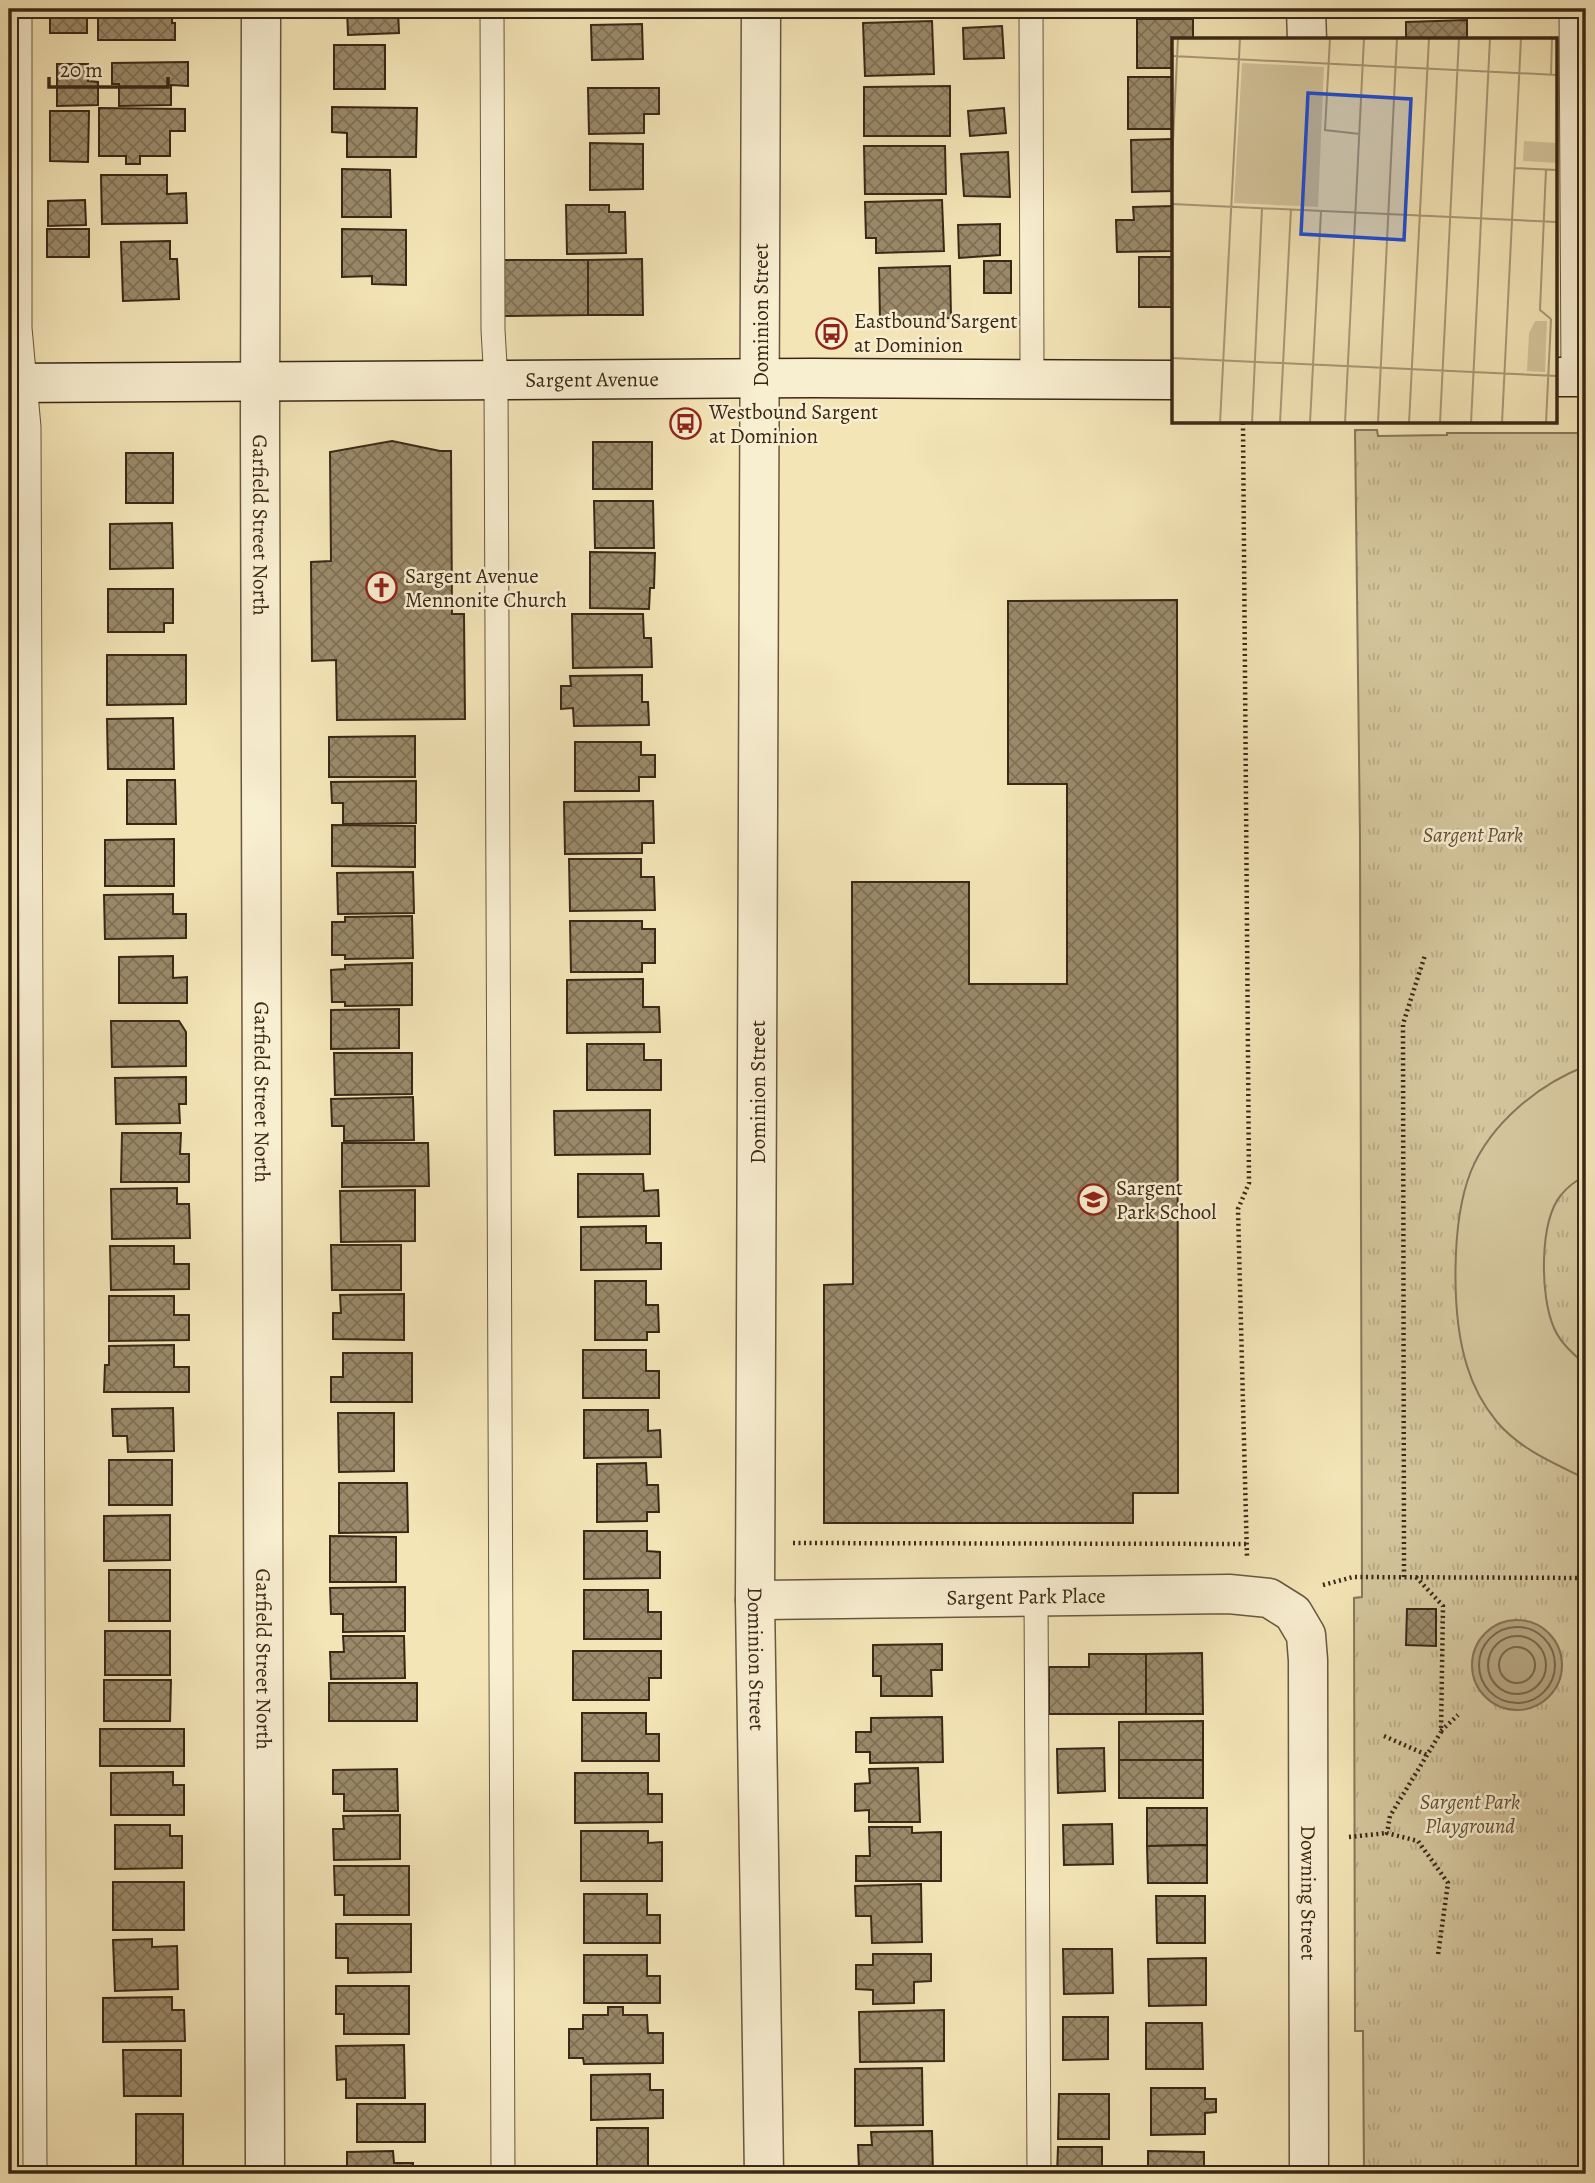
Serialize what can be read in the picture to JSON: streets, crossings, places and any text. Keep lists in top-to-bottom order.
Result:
{
  "streets": {
    "street": [
      "Dominion Street",
      "Sargent Avenue",
      "Garfield Street North",
      "Sargent Park Place",
      "Downing Street"
    ]
  },
  "crossings": [
    ["Dominion Street", "Sargent Avenue"],
    ["Dominion Street", "Sargent Park Place"],
    ["Sargent Avenue", "Garfield Street North"],
    ["Sargent Park Place", "Downing Street"]
  ],
  "parks": ["Sargent Park", "Sargent Park Playground"],
  "places": {
    "bus stop": ["Eastbound Sargent at Dominion", "Westbound Sargent at Dominion"],
    "church": ["Sargent Avenue Mennonite Church"],
    "school or university": ["Sargent Park School"]
  },
  "scale_bar": "20 m"
}
